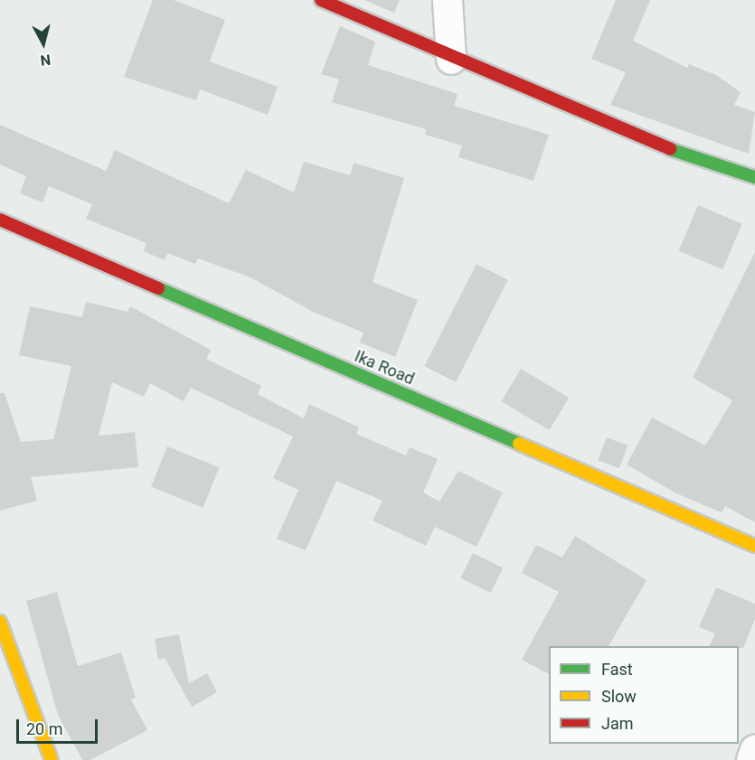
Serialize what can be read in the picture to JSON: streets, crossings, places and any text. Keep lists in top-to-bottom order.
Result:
{
  "streets": {
    "street": ["Ika Road"]
  },
  "legend": ["Fast", "Slow", "Jam"],
  "scale_bar": "20 m",
  "north": "bottom"
}
